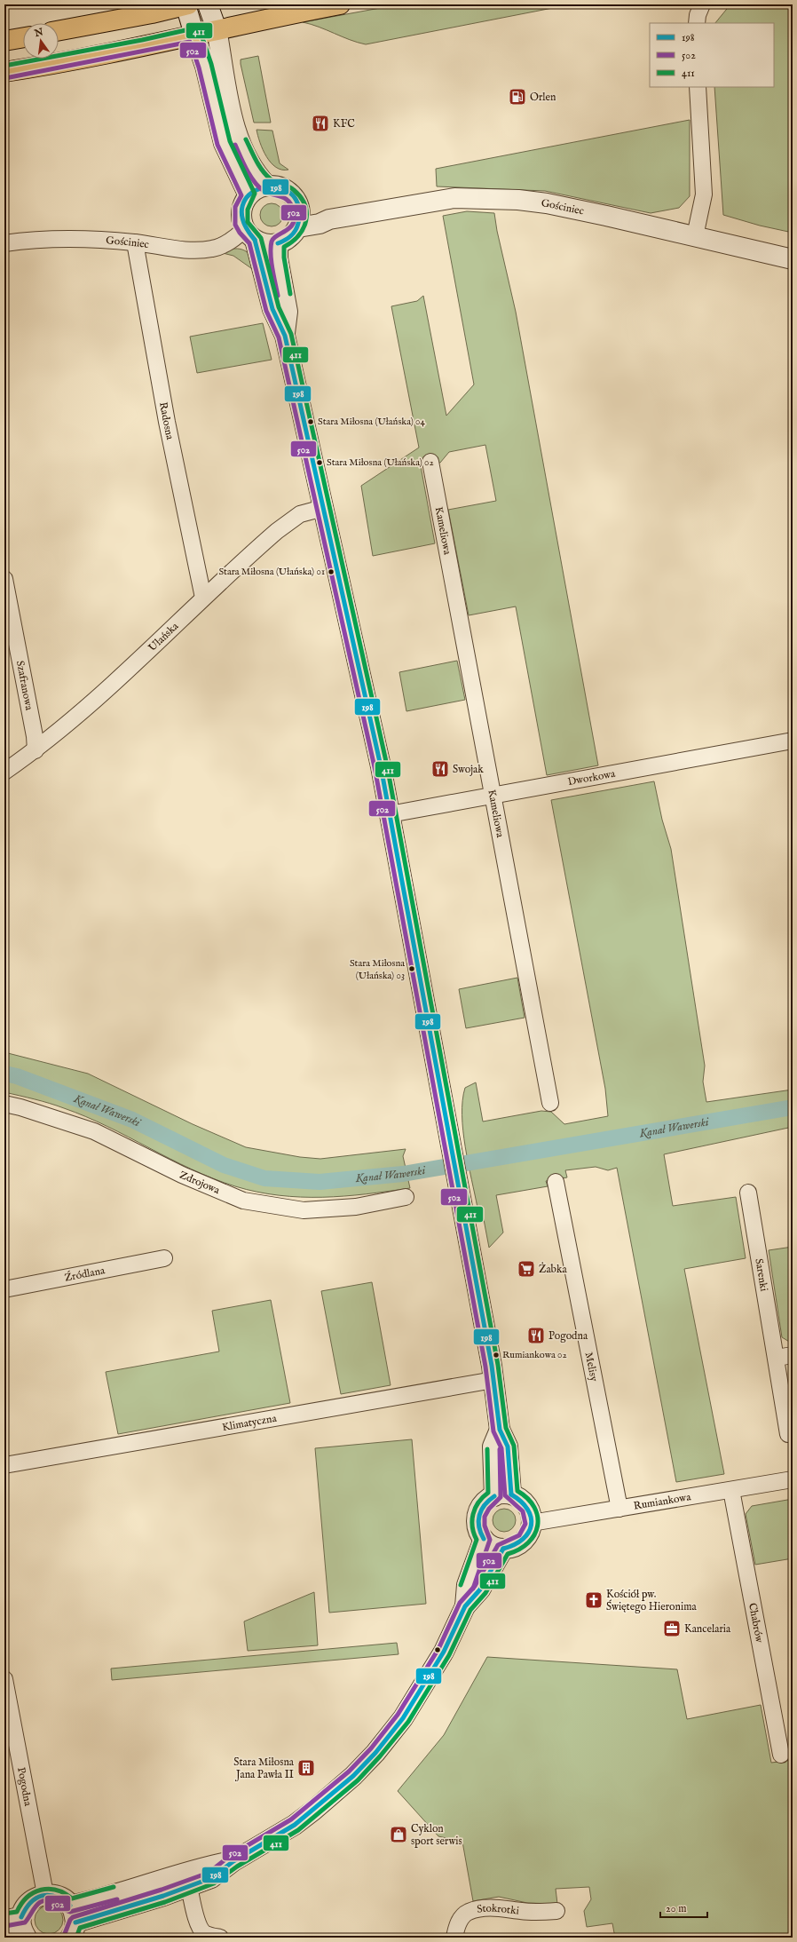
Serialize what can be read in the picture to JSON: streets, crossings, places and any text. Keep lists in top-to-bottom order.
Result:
{
  "streets": {
    "street": [
      "Gościniec",
      "Radosna",
      "Kameliowa",
      "Ułańska",
      "Szafranowa",
      "Dworkowa",
      "Zdrojowa",
      "Źródlana",
      "Sarenki",
      "Melisy",
      "Klimatyczna",
      "Rumiankowa",
      "Chabrów",
      "Pogodna",
      "Stokrotki"
    ]
  },
  "crossings": [
    ["Gościniec", "Radosna"],
    ["Radosna", "Ułańska"],
    ["Kameliowa", "Dworkowa"],
    ["Ułańska", "Szafranowa"],
    ["Melisy", "Rumiankowa"],
    ["Rumiankowa", "Chabrów"]
  ],
  "water": ["Kanał Wawerski"],
  "places": {
    "fuel station": ["Orlen"],
    "restaurant": ["KFC", "Swojak", "Pogodna"],
    "other": [
      "Stara Miłosna (Ułańska) 04",
      "Stara Miłosna (Ułańska) 02",
      "Stara Miłosna (Ułańska) 01",
      "Stara Miłosna (Ułańska) 03",
      "Rumiankowa 02"
    ],
    "supermarket": ["Żabka"],
    "church": ["Kościół pw. Świętego Hieronima"],
    "office": ["Kancelaria"],
    "building": ["Stara Miłosna Jana Pawła II"],
    "shop": ["Cyklon sport serwis"]
  },
  "lines": ["transit line 411", "transit line 502", "transit line 198"],
  "legend": ["198", "502", "411"],
  "scale_bar": "20 m",
  "north": "top"
}
